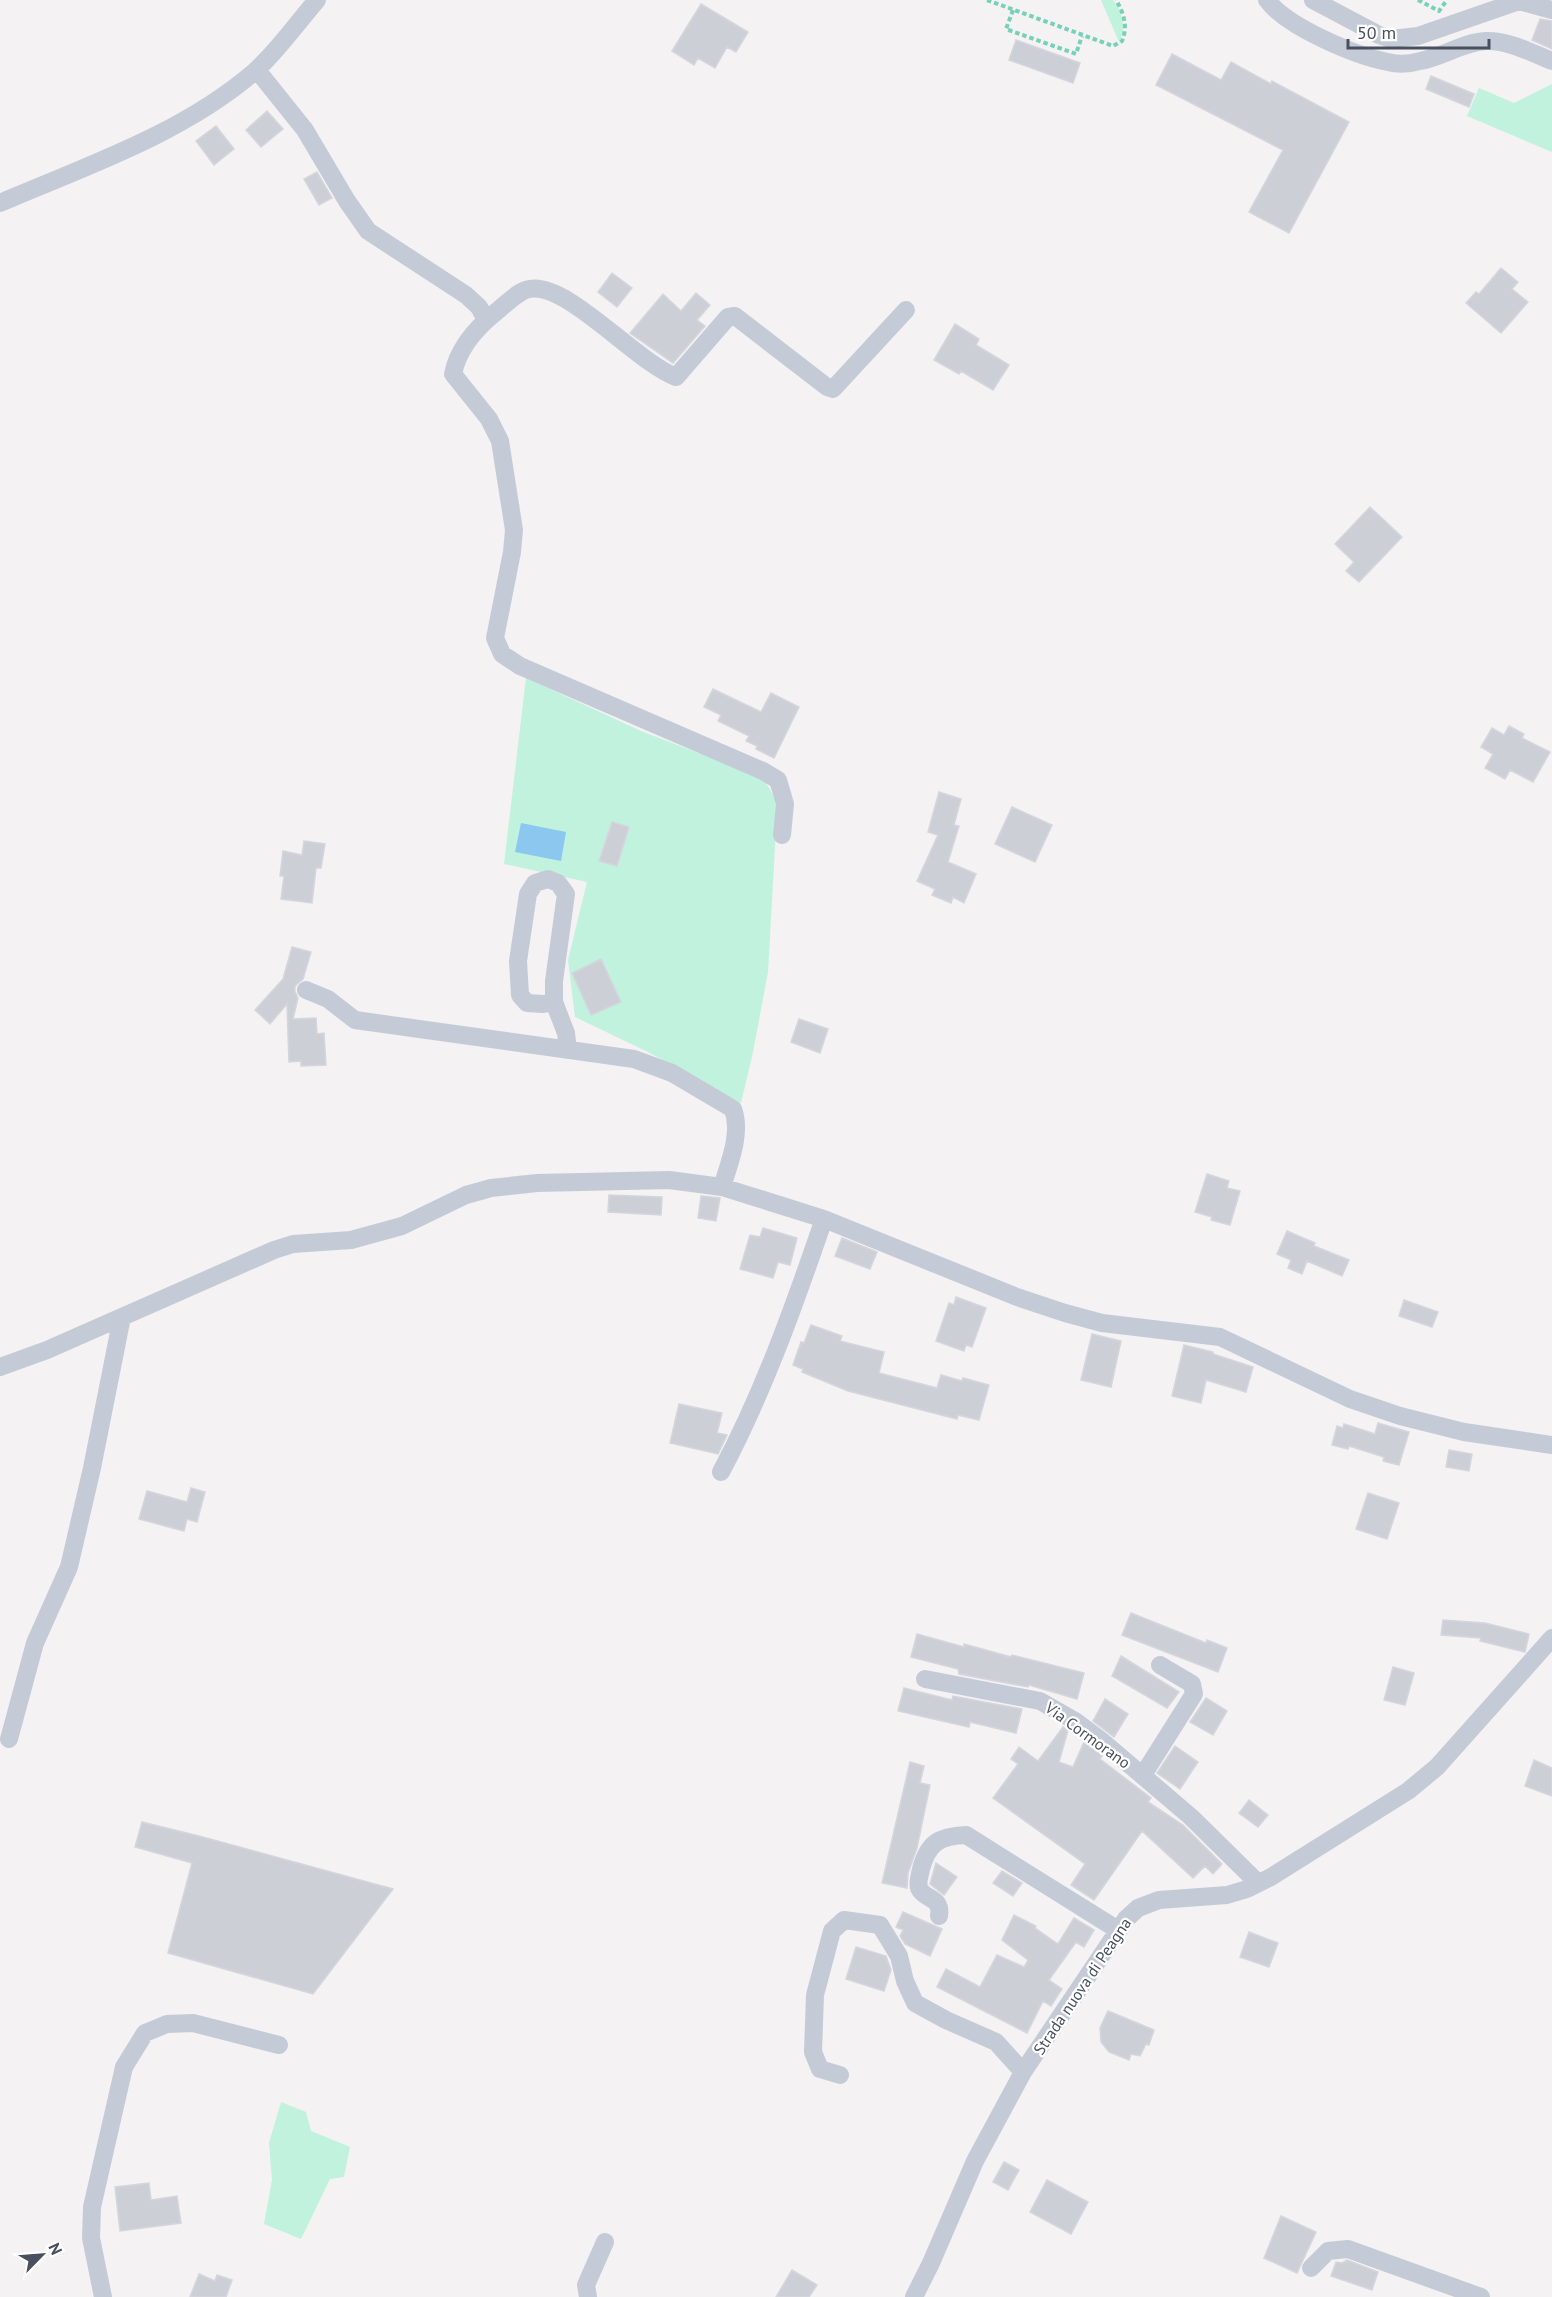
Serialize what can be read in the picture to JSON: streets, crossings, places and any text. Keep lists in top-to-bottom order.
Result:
{
  "streets": {
    "street": ["Via Cormorano", "Strada nuova di Peagna"]
  },
  "crossings": [
    ["Via Cormorano", "Strada nuova di Peagna"]
  ],
  "scale_bar": "50 m",
  "north": "top right"
}
